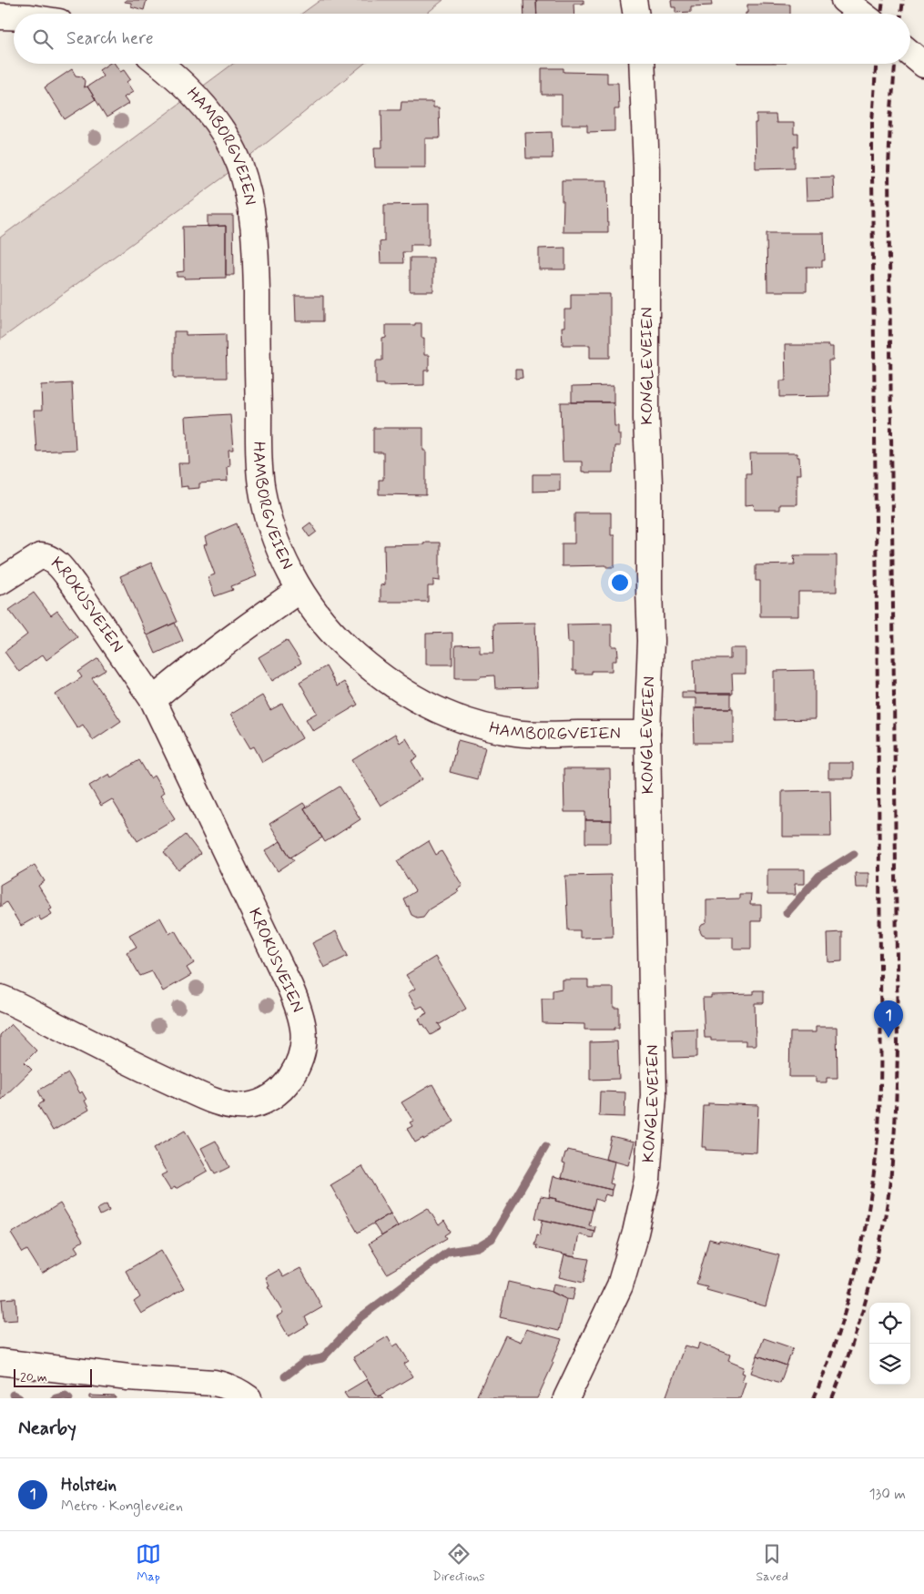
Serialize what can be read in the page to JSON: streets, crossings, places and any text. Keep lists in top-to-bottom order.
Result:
{
  "streets": {
    "street": ["HAMBORGVEIEN", "KONGLEVEIEN", "KROKUSVEIEN"]
  },
  "crossings": [
    ["HAMBORGVEIEN", "KONGLEVEIEN"]
  ],
  "scale_bar": "20 m",
  "page": {
    "search": "Search here",
    "pins": "1",
    "scale": "20 m",
    "heading": "Nearby",
    "list": [
      {
        "mark": "1",
        "name": "Holstein",
        "note": "Metro · Kongleveien",
        "value": "130 m"
      }
    ],
    "nav": ["Map", "Directions", "Saved"]
  }
}
